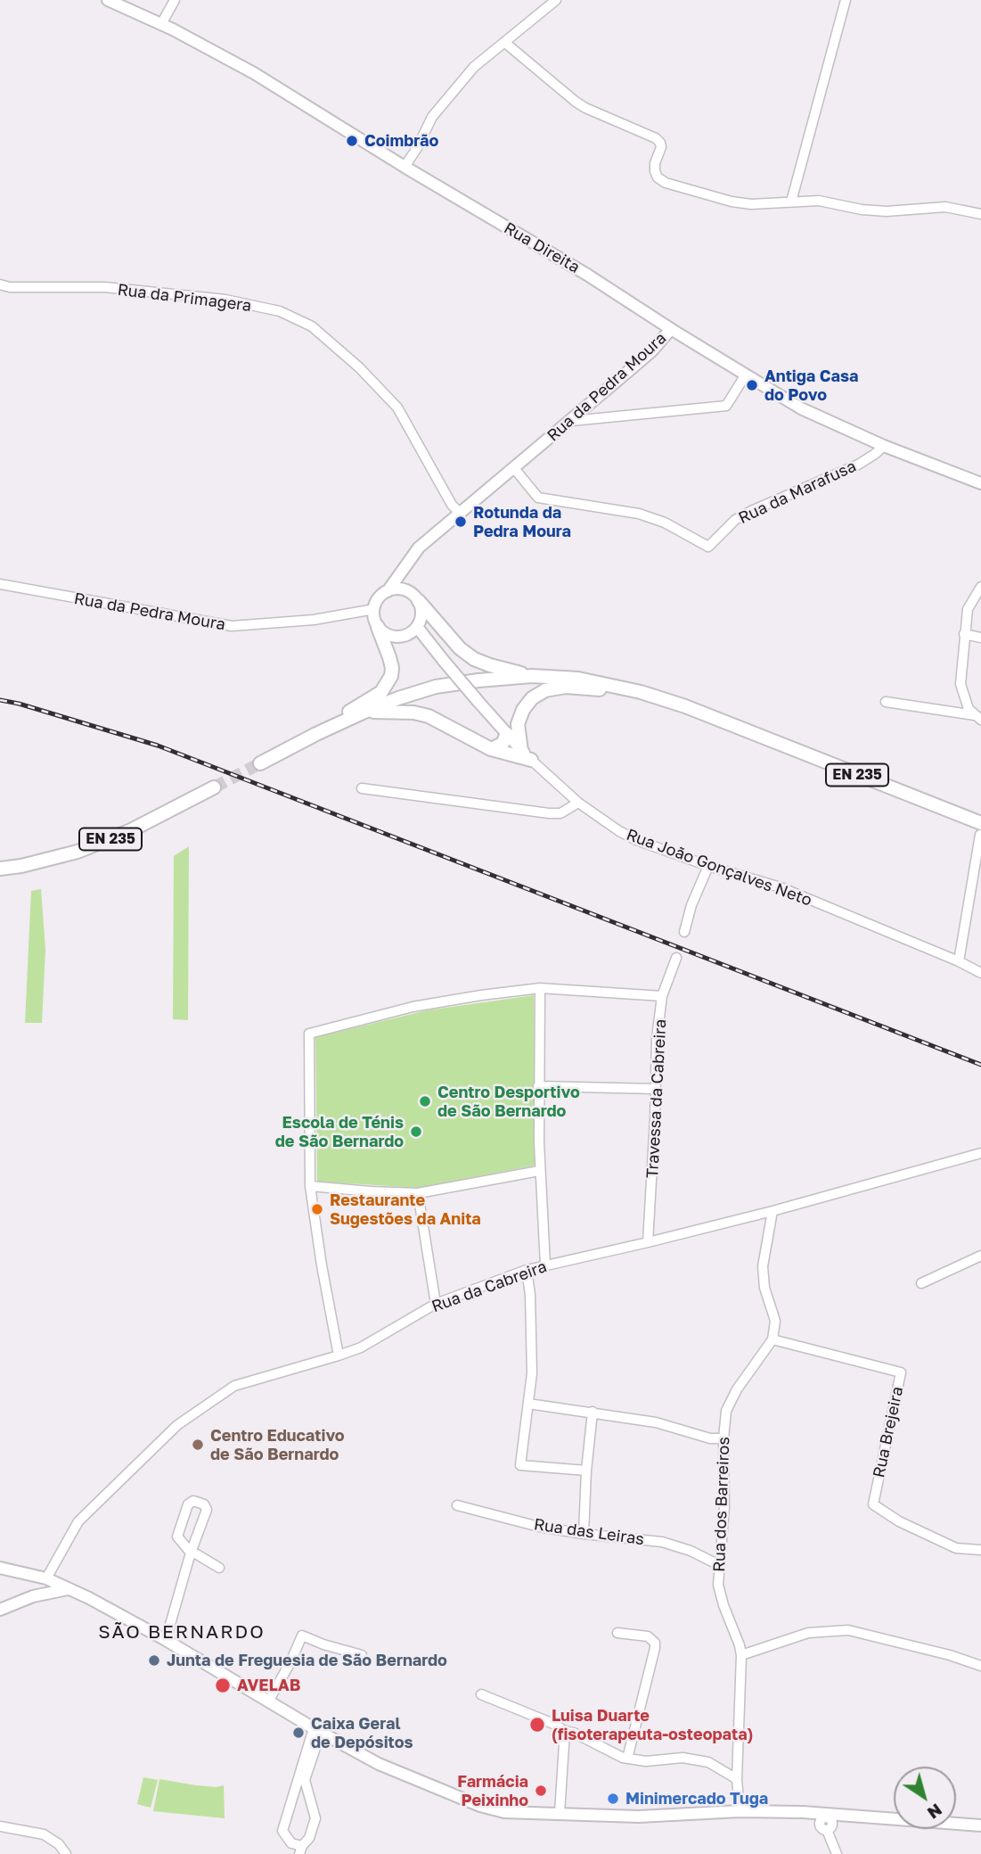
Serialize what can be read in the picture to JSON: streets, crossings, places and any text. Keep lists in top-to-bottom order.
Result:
{
  "streets": {
    "main road": [
      "Rua Direita",
      "Rua da Pedra Moura",
      "EN 235",
      "Rua João Gonçalves Neto"
    ],
    "street": [
      "Rua da Primagera",
      "Rua da Marafusa",
      "Travessa da Cabreira",
      "Rua da Cabreira",
      "Rua Brejeira",
      "Rua dos Barreiros",
      "Rua das Leiras"
    ]
  },
  "crossings": [
    ["Rua Direita", "Rua da Pedra Moura"],
    ["Rua Direita", "Rua da Marafusa"],
    ["Rua da Primagera", "Rua da Pedra Moura"],
    ["Rua da Pedra Moura", "Rua da Marafusa"],
    ["Rua da Pedra Moura", "Rua João Gonçalves Neto"],
    ["Travessa da Cabreira", "Rua da Cabreira"],
    ["Rua Brejeira", "Rua dos Barreiros"],
    ["Rua dos Barreiros", "Rua das Leiras"]
  ],
  "districts": ["SÃO BERNARDO"],
  "places": [
    "Coimbrão",
    "Antiga Casa do Povo",
    "Rotunda da Pedra Moura",
    "Centro Desportivo de São Bernardo",
    "Escola de Ténis de São Bernardo",
    "Restaurante Sugestões da Anita",
    "Centro Educativo de São Bernardo",
    "Junta de Freguesia de São Bernardo",
    "AVELAB",
    "Luisa Duarte (fisoterapeuta-osteopata)",
    "Caixa Geral de Depósitos",
    "Farmácia Peixinho",
    "Minimercado Tuga"
  ],
  "north": "bottom right"
}
